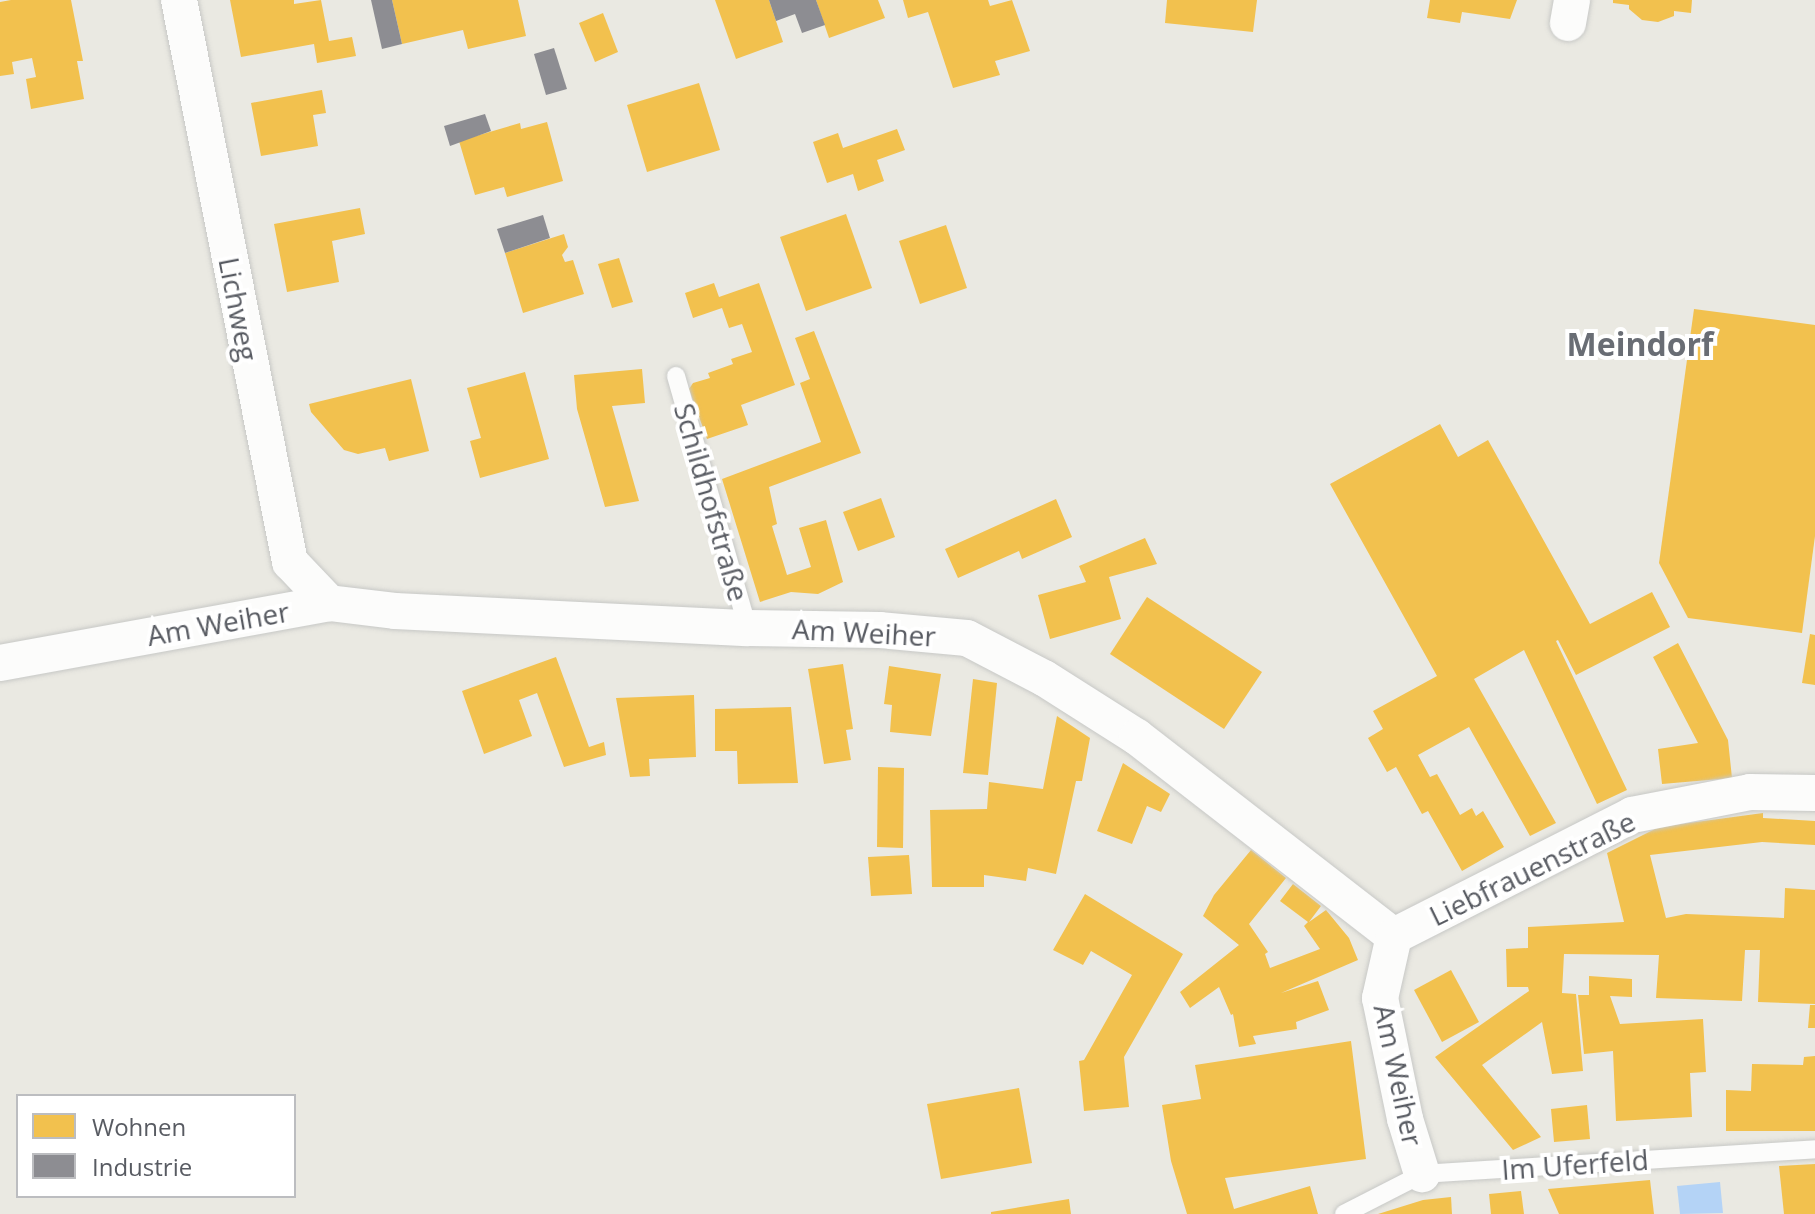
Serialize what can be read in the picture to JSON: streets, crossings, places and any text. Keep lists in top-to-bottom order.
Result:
{
  "streets": {
    "street": ["Lichweg", "Am Weiher", "Liebfrauenstraße"],
    "lane": ["Schildhofstraße", "Im Uferfeld"]
  },
  "crossings": [
    ["Lichweg", "Am Weiher"],
    ["Schildhofstraße", "Am Weiher"],
    ["Am Weiher", "Liebfrauenstraße"],
    ["Am Weiher", "Im Uferfeld"]
  ],
  "districts": ["Meindorf"],
  "legend": ["Wohnen", "Industrie"]
}
